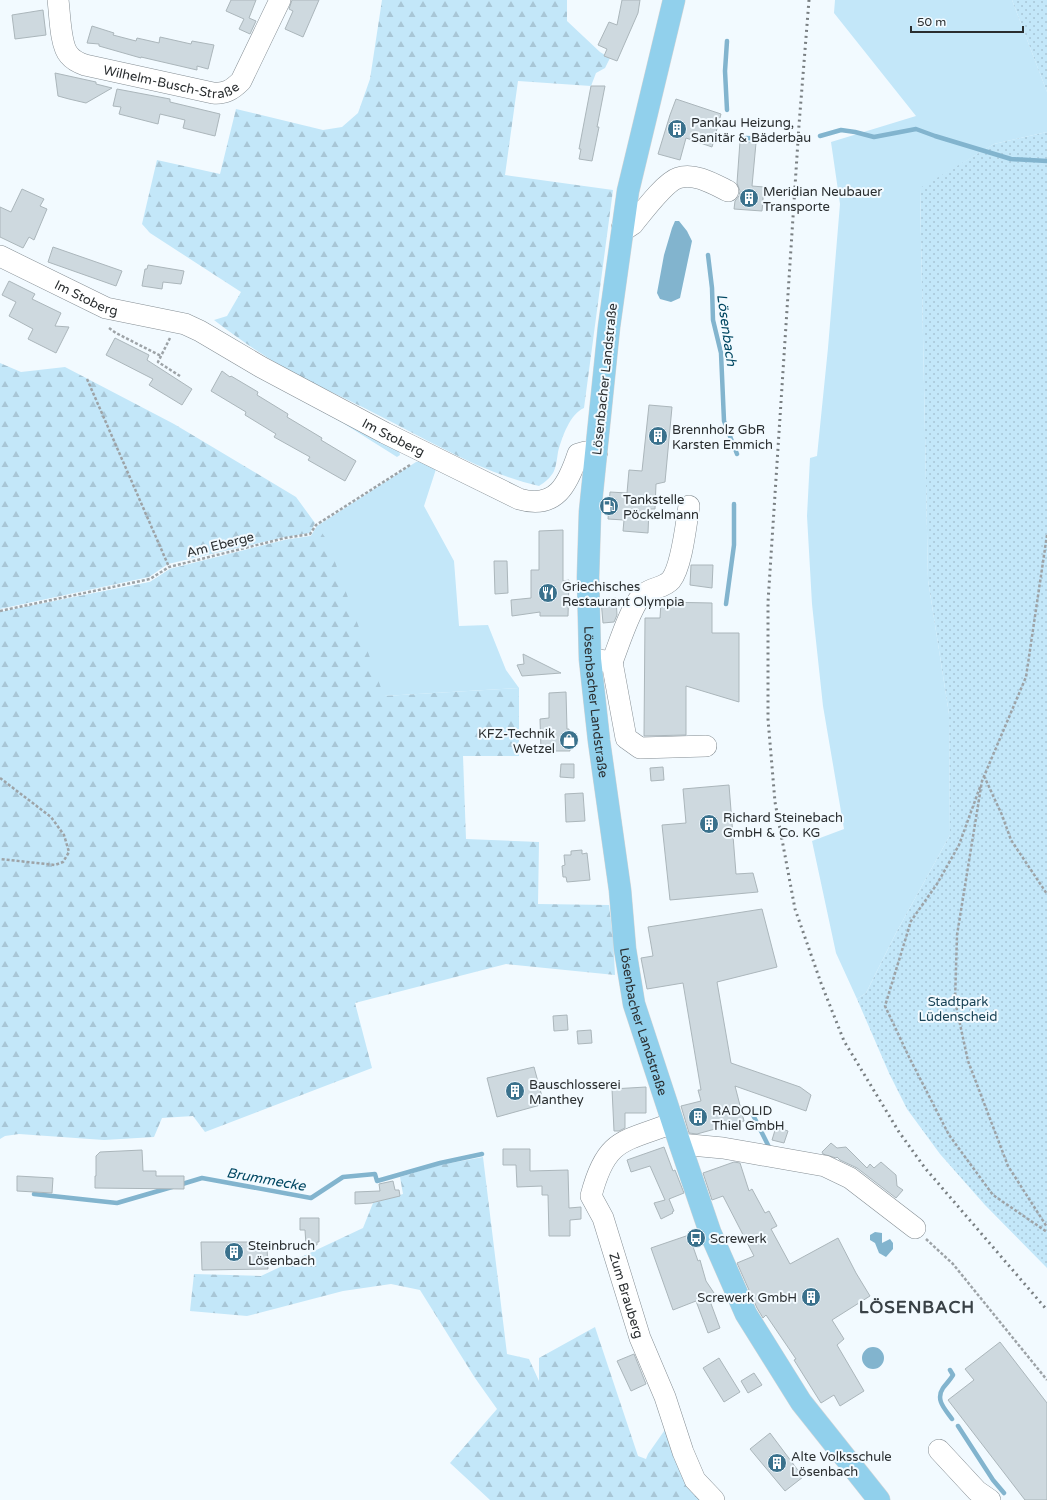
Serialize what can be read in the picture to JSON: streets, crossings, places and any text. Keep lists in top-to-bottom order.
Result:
{
  "streets": {
    "main road": ["Lösenbacher Landstraße"],
    "street": ["Wilhelm-Busch-Straße", "Im Stoberg", "Zum Brauberg"],
    "path": ["Am Eberge"]
  },
  "crossings": [
    ["Im Stoberg", "Lösenbacher Landstraße"],
    ["Im Stoberg", "Am Eberge"],
    ["Lösenbacher Landstraße", "Zum Brauberg"]
  ],
  "districts": ["LÖSENBACH"],
  "water": ["Lösenbach", "Brummecke"],
  "parks": ["Stadtpark Lüdenscheid"],
  "places": {
    "building": [
      "Pankau Heizung, Sanitär & Bäderbau",
      "Meridian Neubauer Transporte",
      "Brennholz GbR Karsten Emmich",
      "Richard Steinebach GmbH & Co. KG",
      "Bauschlosserei Manthey",
      "RADOLID Thiel GmbH",
      "Steinbruch Lösenbach",
      "Screwerk GmbH",
      "Alte Volksschule Lösenbach"
    ],
    "fuel station": ["Tankstelle Pöckelmann"],
    "restaurant": ["Griechisches Restaurant Olympia"],
    "shop": ["KFZ-Technik Wetzel"],
    "bus stop": ["Screwerk"]
  },
  "scale_bar": "50 m"
}
